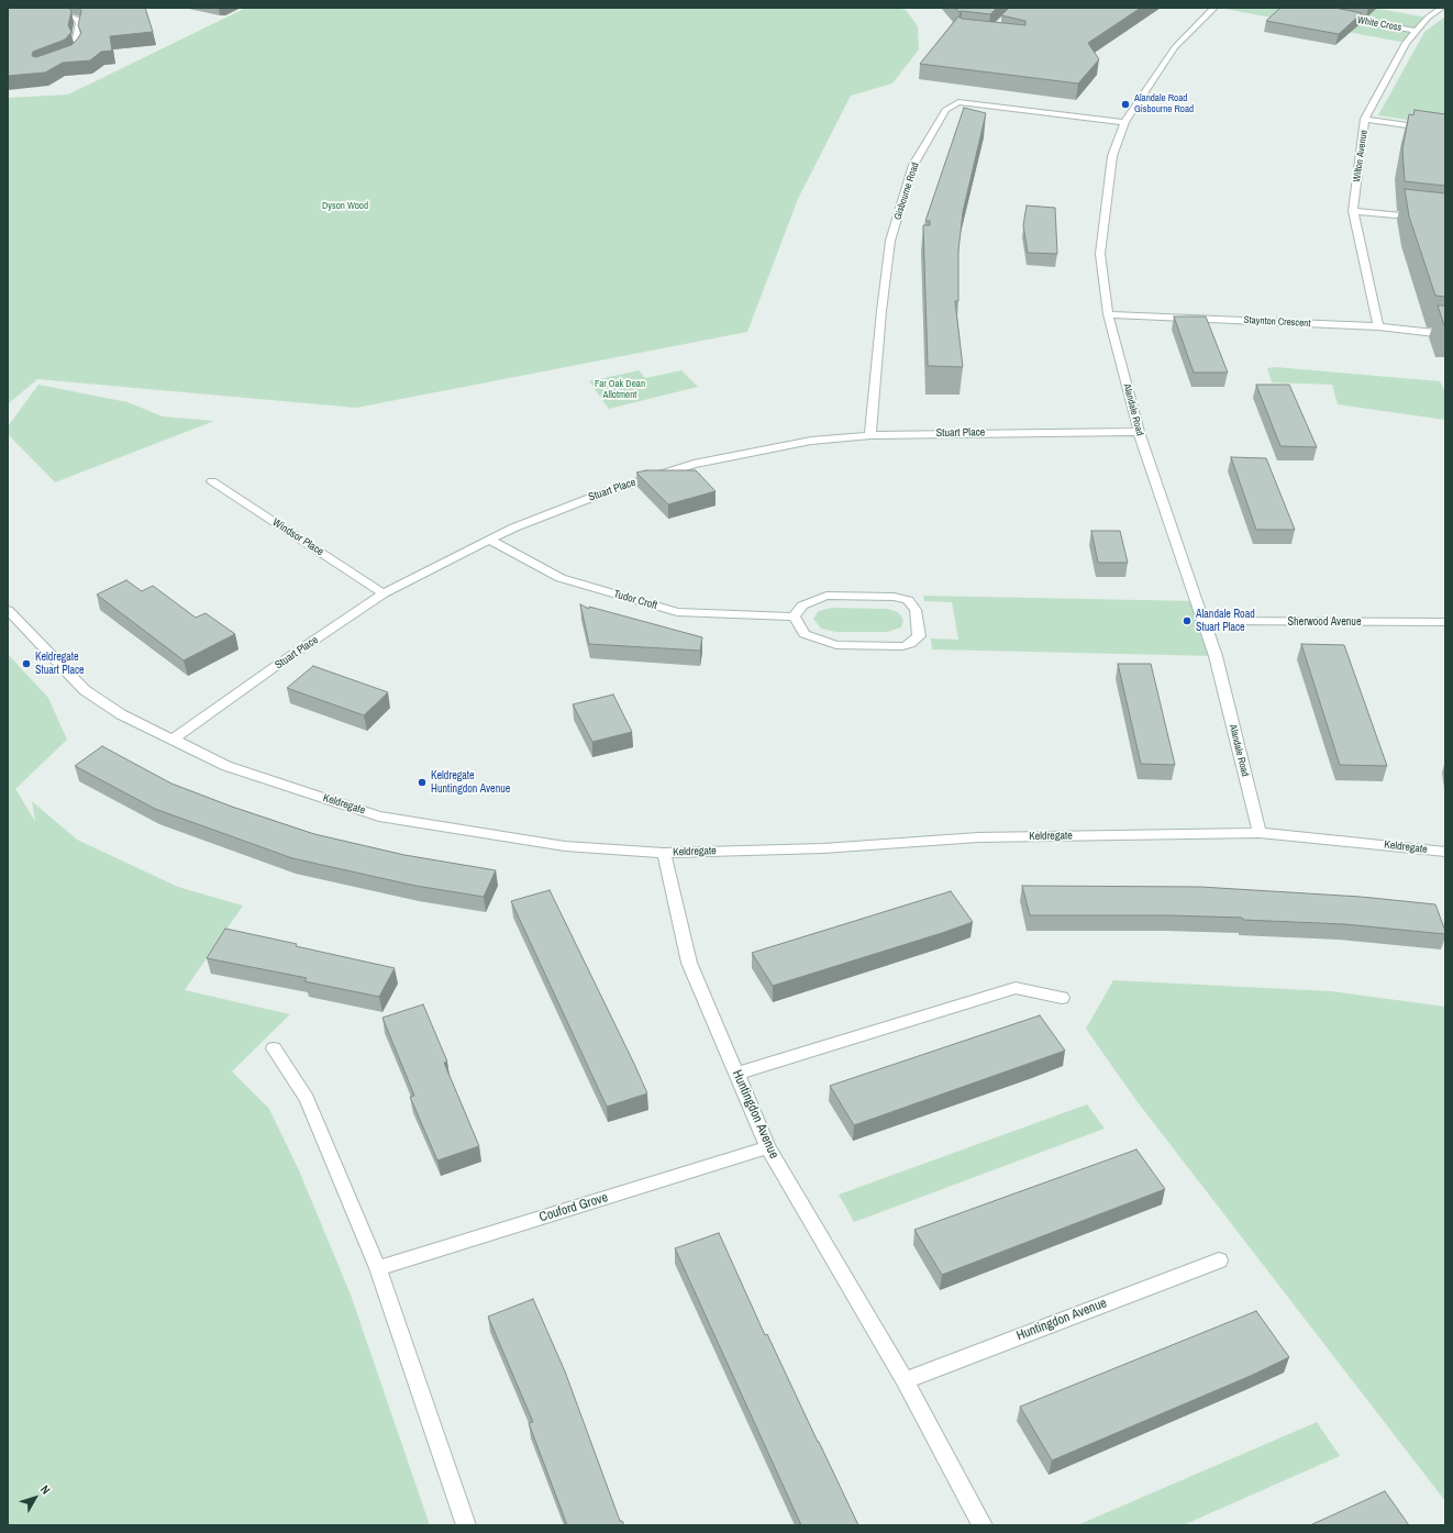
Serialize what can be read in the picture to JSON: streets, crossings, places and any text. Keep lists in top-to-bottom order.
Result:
{
  "streets": {
    "street": [
      "White Cross",
      "Wilton Avenue",
      "Gisbourne Road",
      "Staynton Crescent",
      "Alandale Road",
      "Stuart Place",
      "Windsor Place",
      "Tudor Croft",
      "Sherwood Avenue",
      "Keldregate",
      "Huntingdon Avenue",
      "Couford Grove"
    ]
  },
  "crossings": [
    ["White Cross", "Wilton Avenue"],
    ["Wilton Avenue", "Staynton Crescent"],
    ["Gisbourne Road", "Alandale Road"],
    ["Gisbourne Road", "Stuart Place"],
    ["Staynton Crescent", "Alandale Road"],
    ["Alandale Road", "Stuart Place"],
    ["Alandale Road", "Sherwood Avenue"],
    ["Alandale Road", "Keldregate"],
    ["Stuart Place", "Windsor Place"],
    ["Stuart Place", "Tudor Croft"],
    ["Stuart Place", "Keldregate"],
    ["Keldregate", "Huntingdon Avenue"],
    ["Huntingdon Avenue", "Couford Grove"]
  ],
  "parks": ["Dyson Wood", "Far Oak Dean Allotment"],
  "places": [
    "Alandale Road Gisbourne Road",
    "Alandale Road Stuart Place",
    "Keldregate Stuart Place",
    "Keldregate Huntingdon Avenue"
  ],
  "north": "top right"
}
